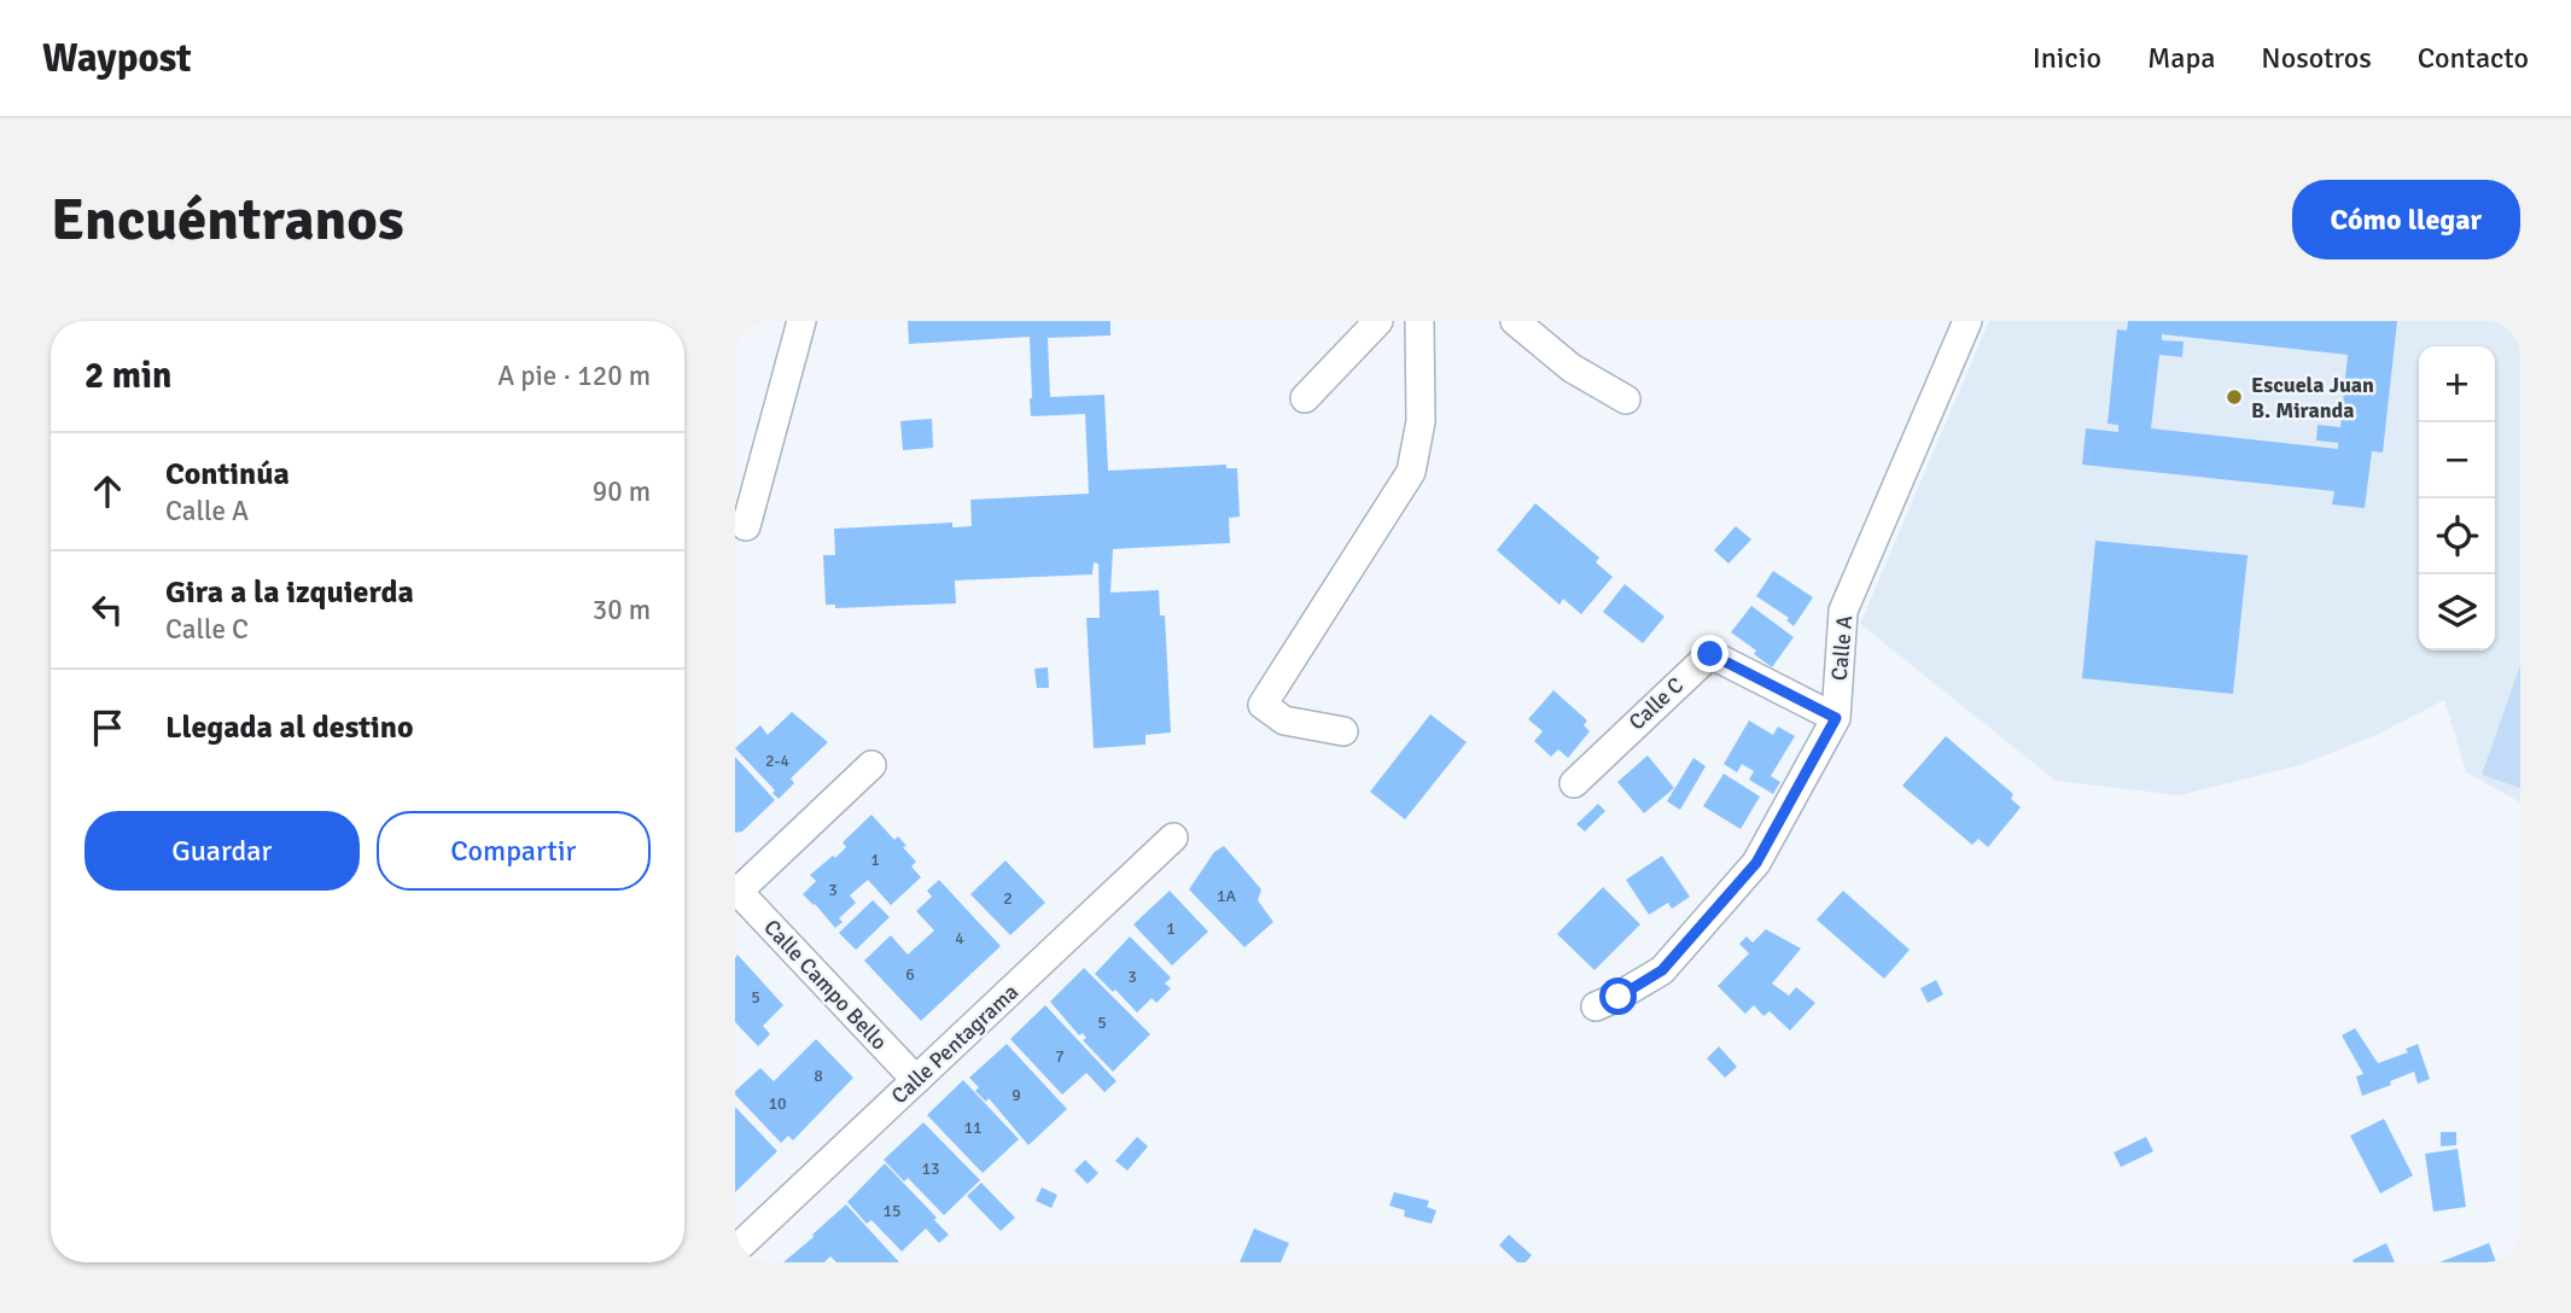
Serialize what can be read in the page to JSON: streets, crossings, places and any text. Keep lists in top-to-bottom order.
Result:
{
  "streets": {
    "street": [
      "Calle A",
      "Calle C",
      "Calle Campo Bello",
      "Calle Pentagrama"
    ]
  },
  "crossings": [
    ["Calle A", "Calle C"],
    ["Calle Campo Bello", "Calle Pentagrama"]
  ],
  "places": ["Escuela Juan B. Miranda"],
  "house_numbers": [
    "2-4",
    "1",
    "3",
    "1A",
    "2",
    "1",
    "4",
    "6",
    "3",
    "5",
    "5",
    "7",
    "8",
    "9",
    "10",
    "11",
    "13",
    "15"
  ],
  "page": {
    "header": "Waypost",
    "nav": [
      "Inicio",
      "Mapa",
      "Nosotros",
      "Contacto"
    ],
    "buttons": [
      "Cómo llegar",
      ["Guardar", "Compartir"]
    ],
    "title": "Encuéntranos",
    "heading": ["2 min", "A pie · 120 m"],
    "map_buttons": ["+", "−"],
    "list": [
      ["Continúa", "Calle A", "90 m"],
      ["Gira a la izquierda", "Calle C", "30 m"],
      "Llegada al destino"
    ]
  }
}
